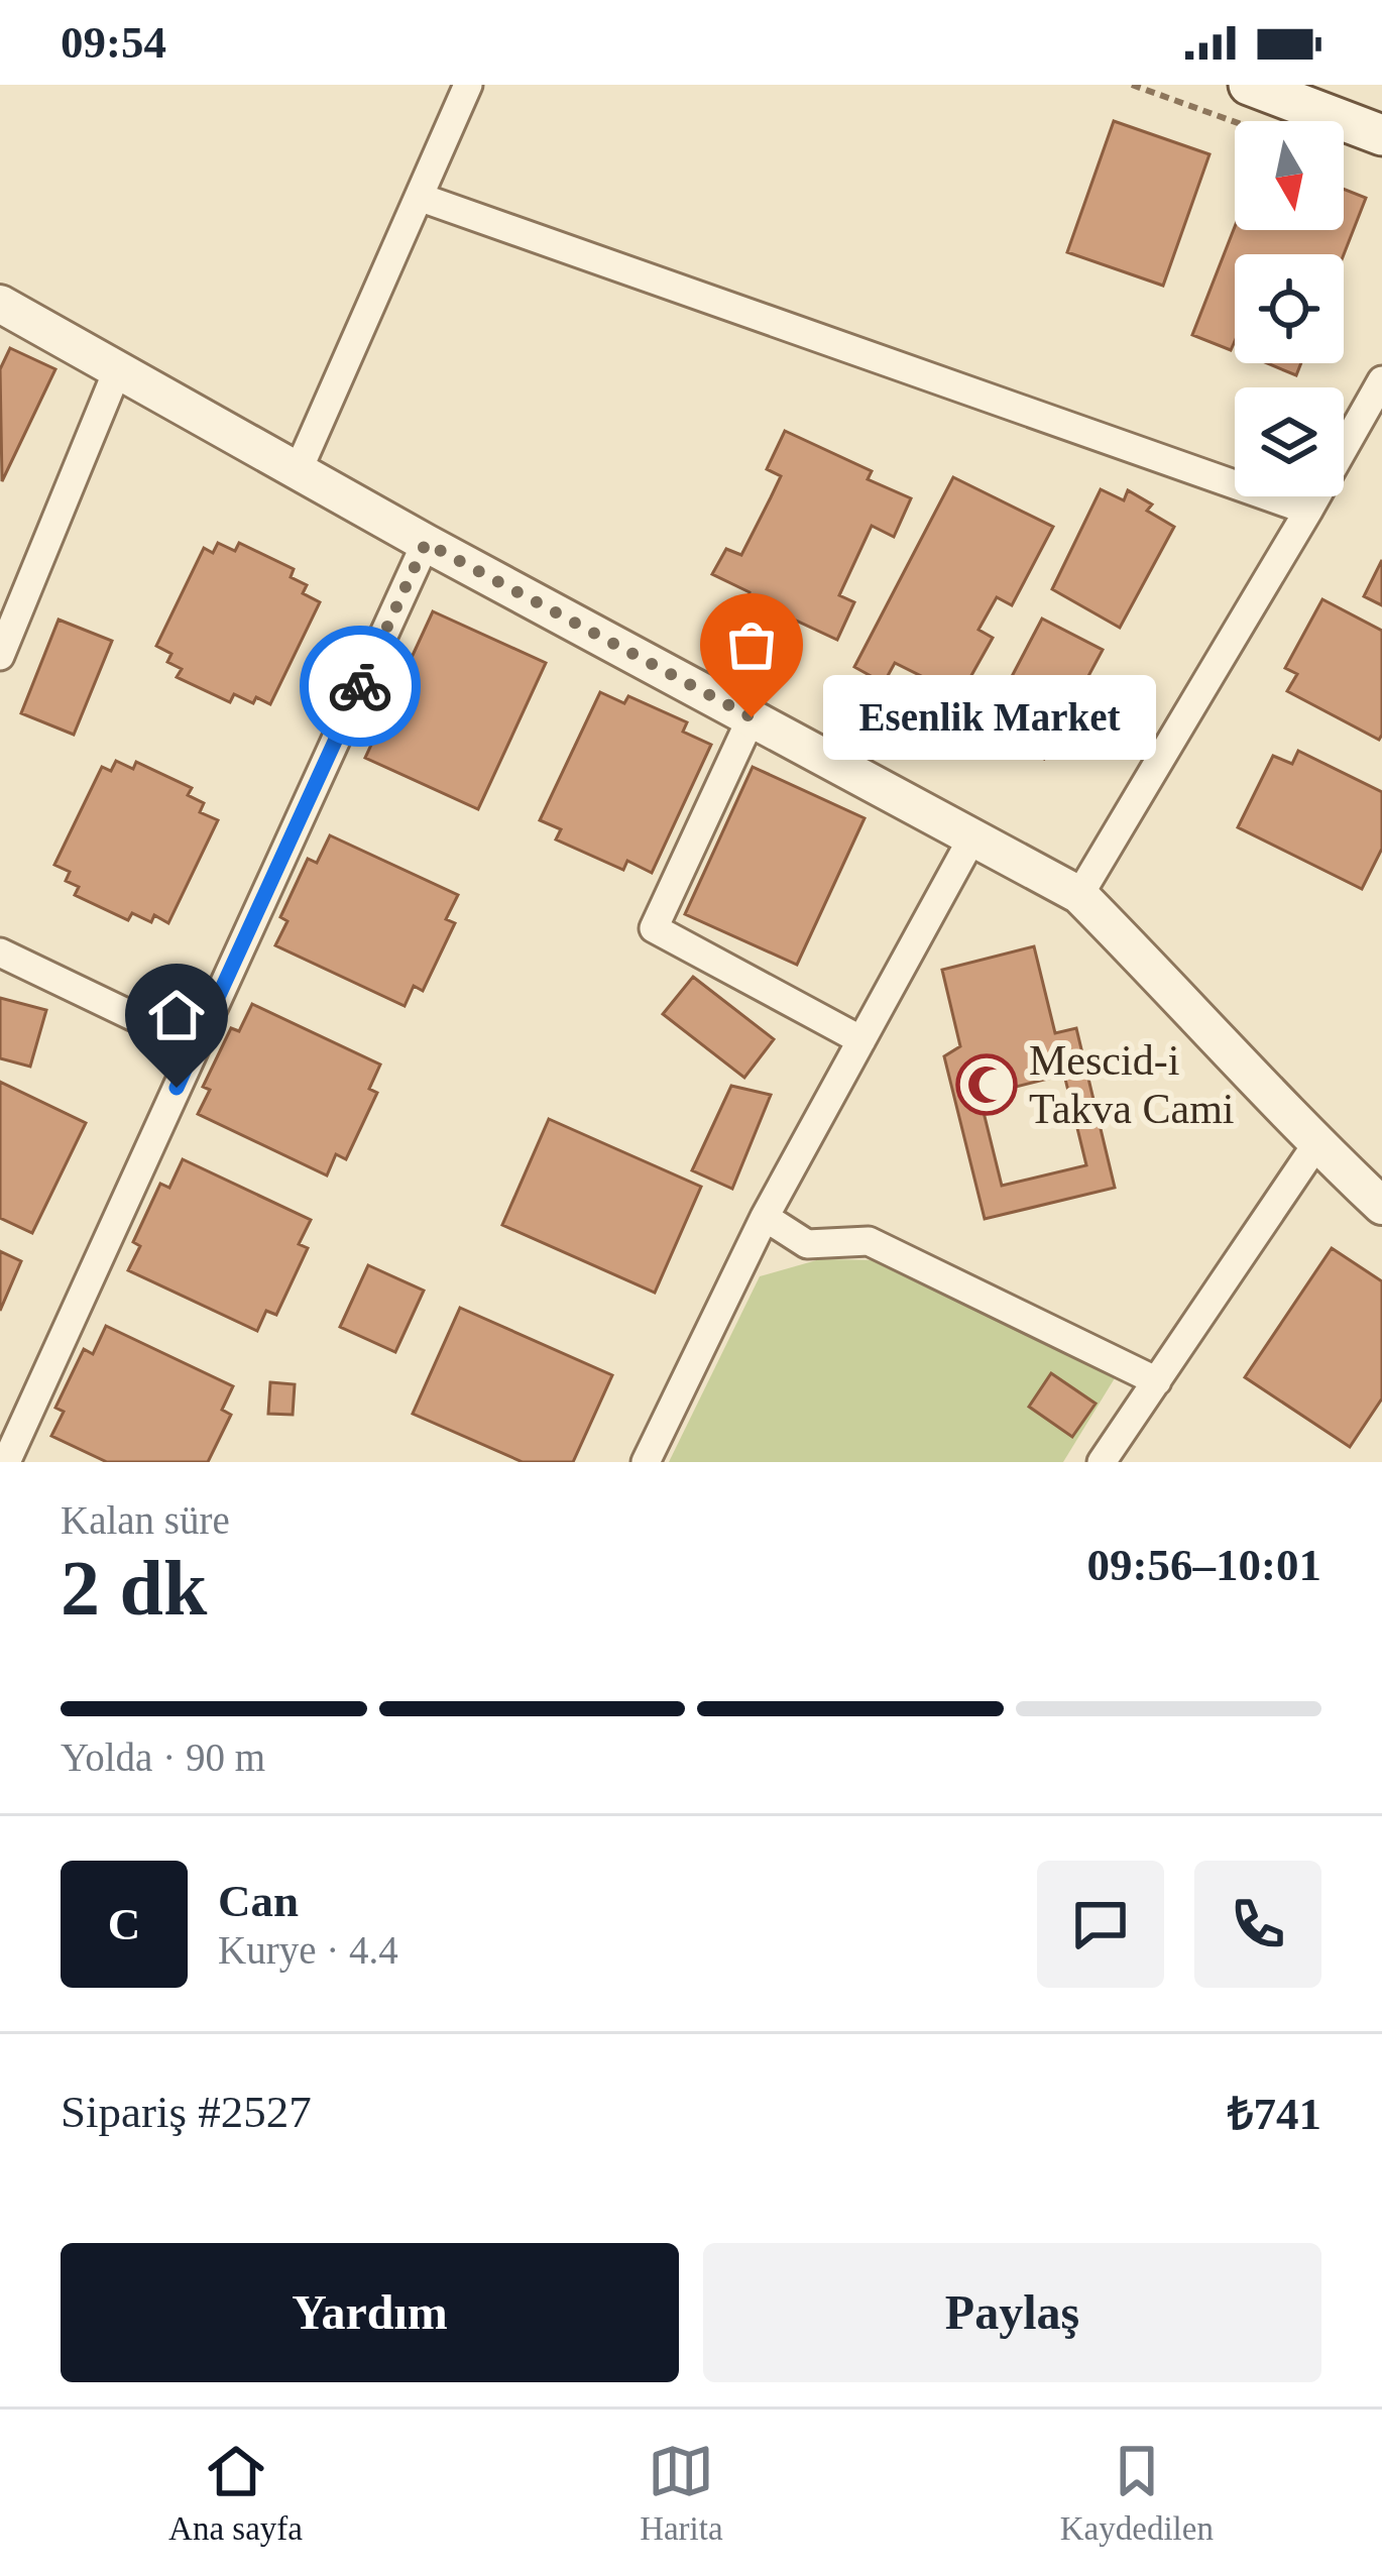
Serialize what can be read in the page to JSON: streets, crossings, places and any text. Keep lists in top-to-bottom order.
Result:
{
  "places": {
    "other": ["Esenlik Market"],
    "mosque": ["Mescid-i Takva Cami"]
  },
  "north": "bottom",
  "page": {
    "status": "09:54",
    "bubble": "Esenlik Market",
    "heading": ["2 dk", "Kalan süre", "09:56–10:01"],
    "panel": [
      "Can",
      "Kurye · 4.4",
      "Sipariş #2527",
      "₺741"
    ],
    "bar": "Yolda · 90 m",
    "round": "C",
    "buttons": ["Yardım", "Paylaş"],
    "tabs": ["Ana sayfa", "Harita", "Kaydedilen"]
  }
}
